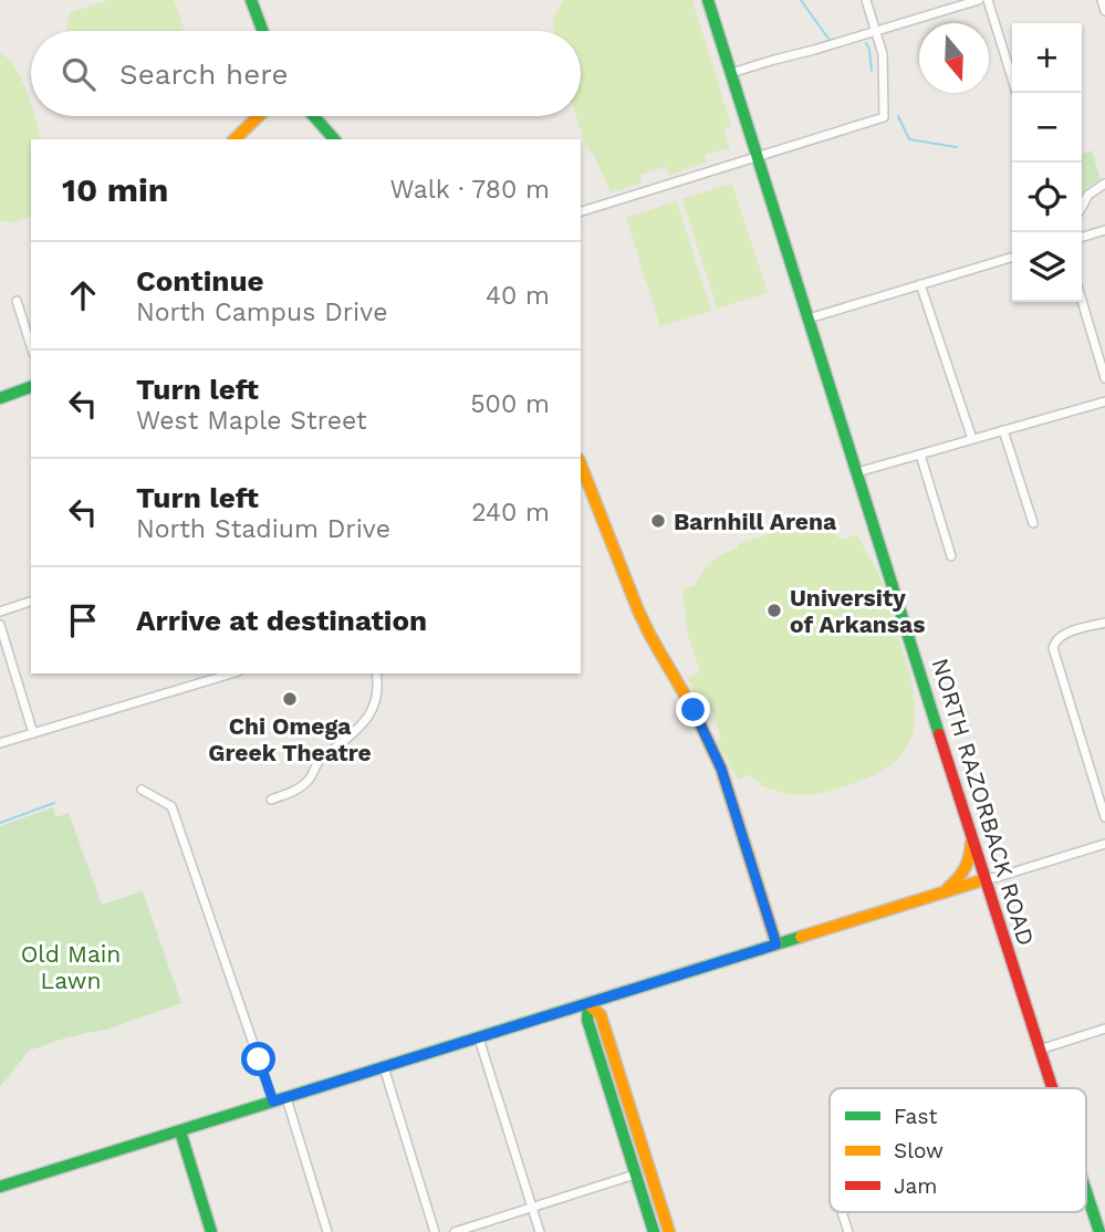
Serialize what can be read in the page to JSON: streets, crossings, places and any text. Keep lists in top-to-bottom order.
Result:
{
  "streets": {
    "main road": ["NORTH RAZORBACK ROAD"]
  },
  "parks": ["Old Main Lawn"],
  "places": ["Barnhill Arena", "University of Arkansas", "Chi Omega Greek Theatre"],
  "legend": ["Fast", "Slow", "Jam"],
  "north": "bottom",
  "page": {
    "map_buttons": ["+", "−"],
    "search": "Search here",
    "heading": ["10 min", "Walk · 780 m"],
    "list": [
      ["Continue", "North Campus Drive", "40 m"],
      ["Turn left", "West Maple Street", "500 m"],
      ["Turn left", "North Stadium Drive", "240 m"],
      "Arrive at destination"
    ]
  }
}
